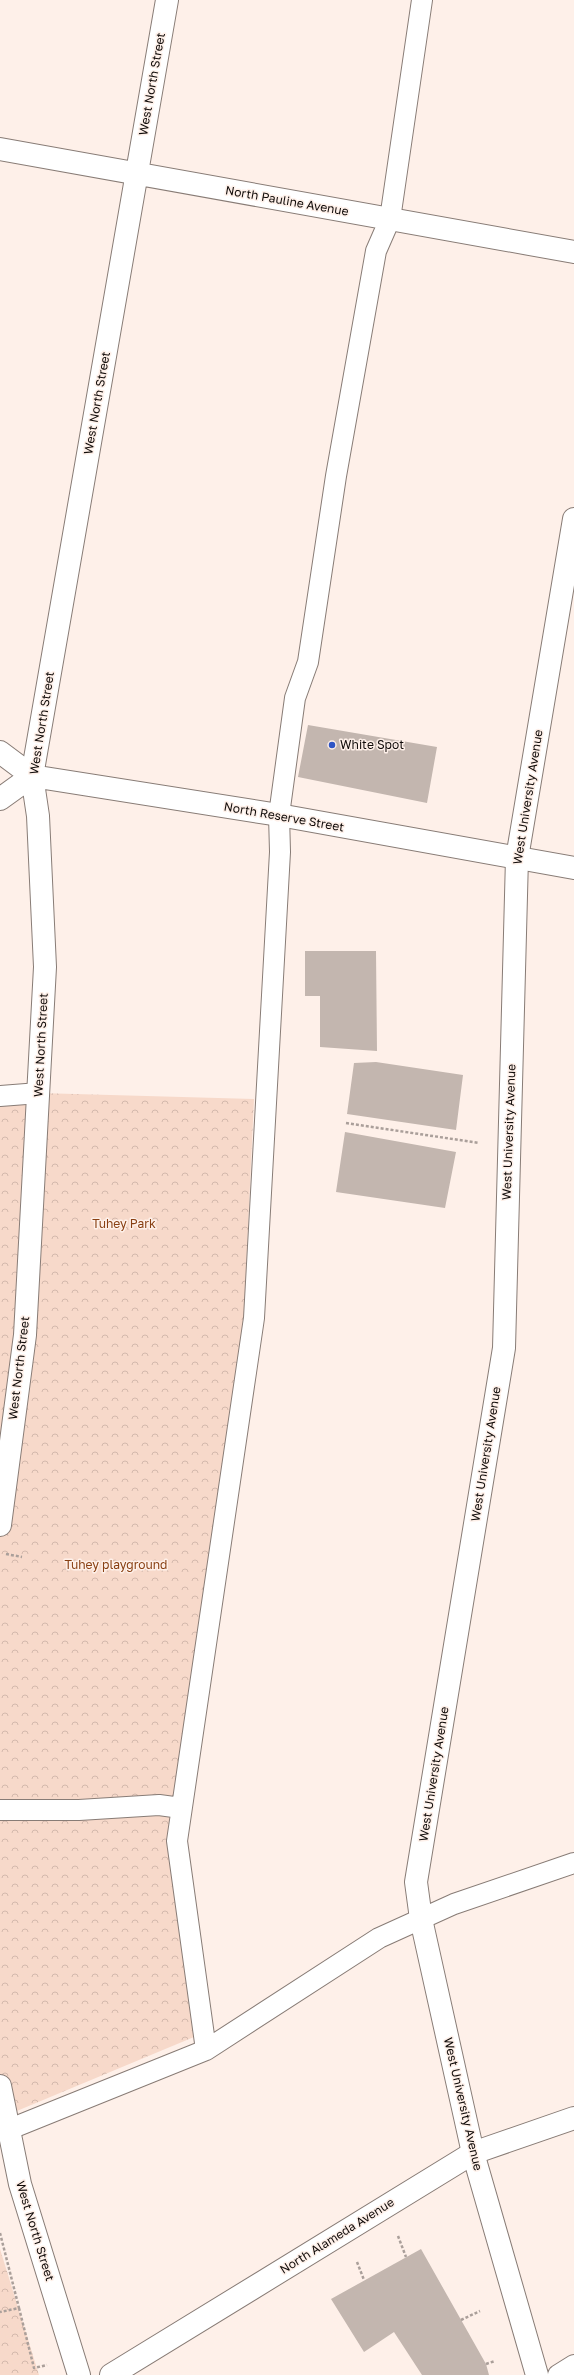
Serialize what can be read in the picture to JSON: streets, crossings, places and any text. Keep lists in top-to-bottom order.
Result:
{
  "streets": {
    "street": [
      "West North Street",
      "North Pauline Avenue",
      "West University Avenue",
      "North Reserve Street",
      "North Alameda Avenue"
    ]
  },
  "crossings": [
    ["West North Street", "North Pauline Avenue"],
    ["West North Street", "North Reserve Street"],
    ["West University Avenue", "North Reserve Street"],
    ["West University Avenue", "North Alameda Avenue"]
  ],
  "parks": ["Tuhey Park", "Tuhey playground"],
  "places": ["White Spot"]
}
